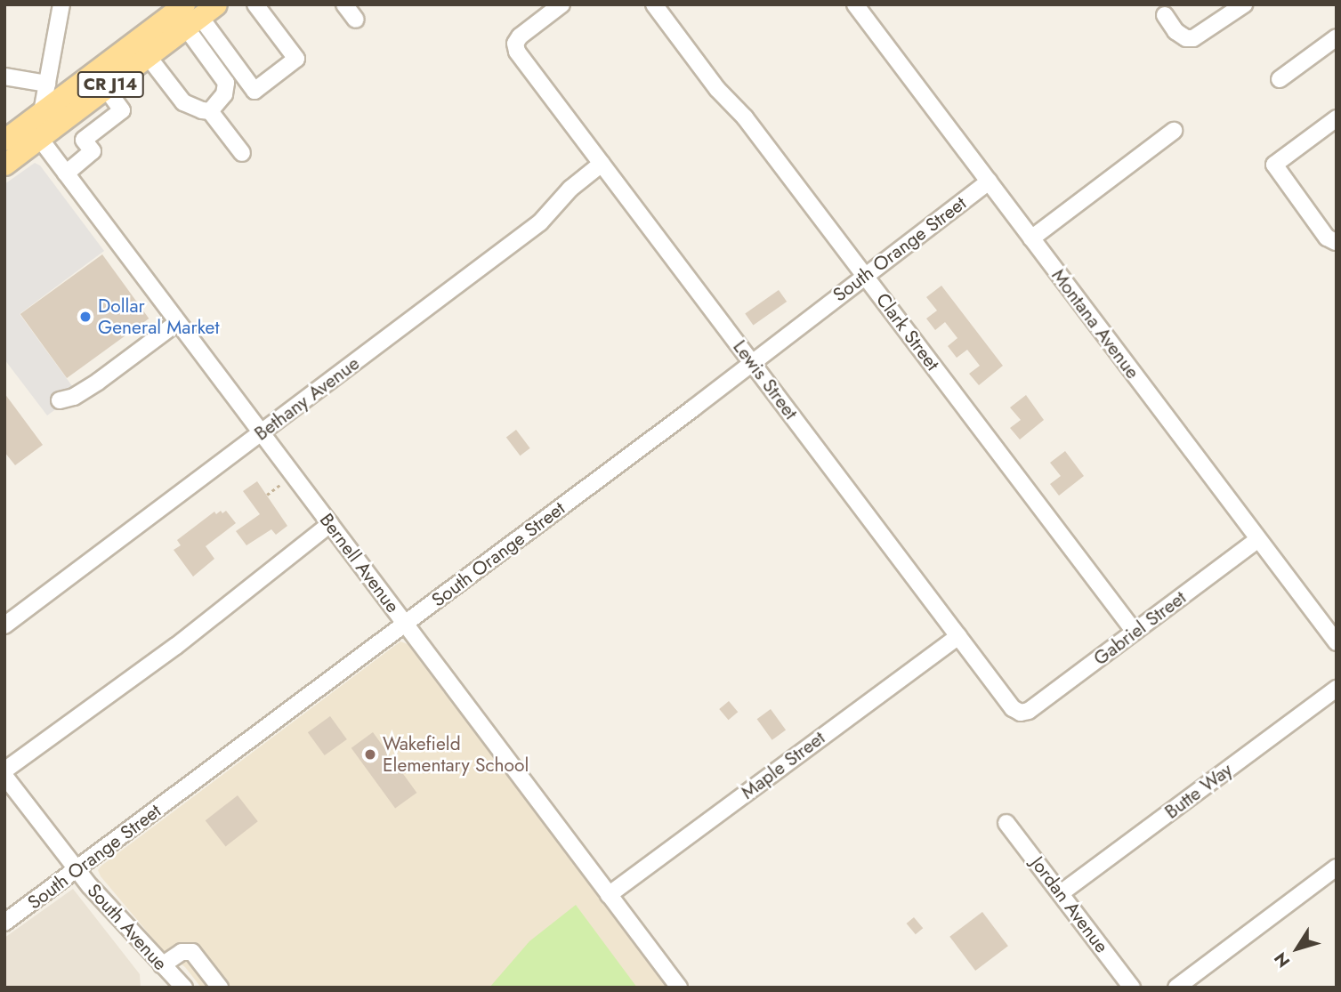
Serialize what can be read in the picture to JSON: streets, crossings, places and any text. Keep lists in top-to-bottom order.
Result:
{
  "streets": {
    "main road": ["CR J14"],
    "street": [
      "South Orange Street",
      "Montana Avenue",
      "Clark Street",
      "Lewis Street",
      "Bethany Avenue",
      "Bernell Avenue",
      "Gabriel Street",
      "Maple Street",
      "Butte Way",
      "Jordan Avenue",
      "South Avenue"
    ]
  },
  "crossings": [
    ["CR J14", "Bernell Avenue"],
    ["South Orange Street", "Montana Avenue"],
    ["South Orange Street", "Clark Street"],
    ["South Orange Street", "Lewis Street"],
    ["South Orange Street", "Bernell Avenue"],
    ["South Orange Street", "South Avenue"],
    ["Montana Avenue", "Gabriel Street"],
    ["Clark Street", "Gabriel Street"],
    ["Lewis Street", "Bethany Avenue"],
    ["Lewis Street", "Gabriel Street"],
    ["Lewis Street", "Maple Street"],
    ["Bethany Avenue", "Bernell Avenue"],
    ["Bernell Avenue", "Maple Street"],
    ["Butte Way", "Jordan Avenue"]
  ],
  "places": ["Dollar General Market", "Wakefield Elementary School"],
  "north": "bottom left"
}
